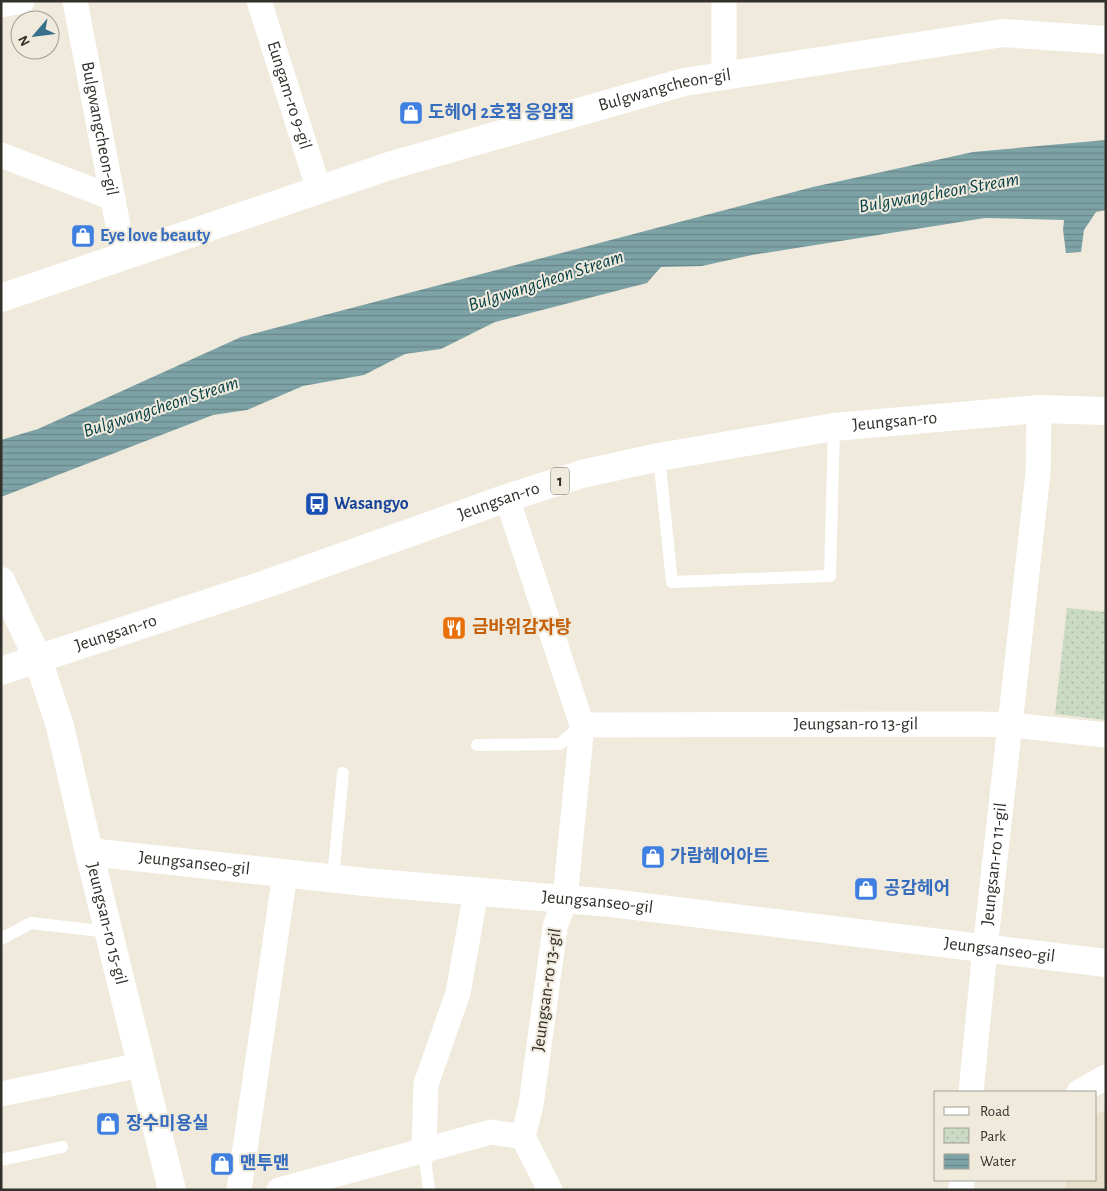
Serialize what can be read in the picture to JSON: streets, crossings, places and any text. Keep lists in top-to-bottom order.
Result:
{
  "streets": {
    "street": [
      "Bulgwangcheon-gil",
      "Eungam-ro 9-gil",
      "Jeungsan-ro",
      "1",
      "Jeungsan-ro 13-gil",
      "Jeungsanseo-gil",
      "Jeungsan-ro 11-gil",
      "Jeungsan-ro 15-gil"
    ]
  },
  "crossings": [
    ["Bulgwangcheon-gil", "Eungam-ro 9-gil"],
    ["Jeungsan-ro", "Jeungsan-ro 13-gil"],
    ["Jeungsan-ro", "Jeungsan-ro 11-gil"],
    ["Jeungsan-ro", "Jeungsan-ro 15-gil"],
    ["Jeungsan-ro 13-gil", "Jeungsanseo-gil"],
    ["Jeungsan-ro 13-gil", "Jeungsan-ro 11-gil"],
    ["Jeungsanseo-gil", "Jeungsan-ro 11-gil"],
    ["Jeungsanseo-gil", "Jeungsan-ro 15-gil"]
  ],
  "water": ["Bulgwangcheon Stream"],
  "places": {
    "shop": [
      "도헤어 2호점 응암점",
      "Eye love beauty",
      "가람헤어아트",
      "공감헤어",
      "장수미용실",
      "맨투맨"
    ],
    "bus stop": ["Wasangyo"],
    "restaurant": ["금바위감자탕"]
  },
  "legend": ["Road", "Park", "Water"],
  "north": "bottom left"
}
